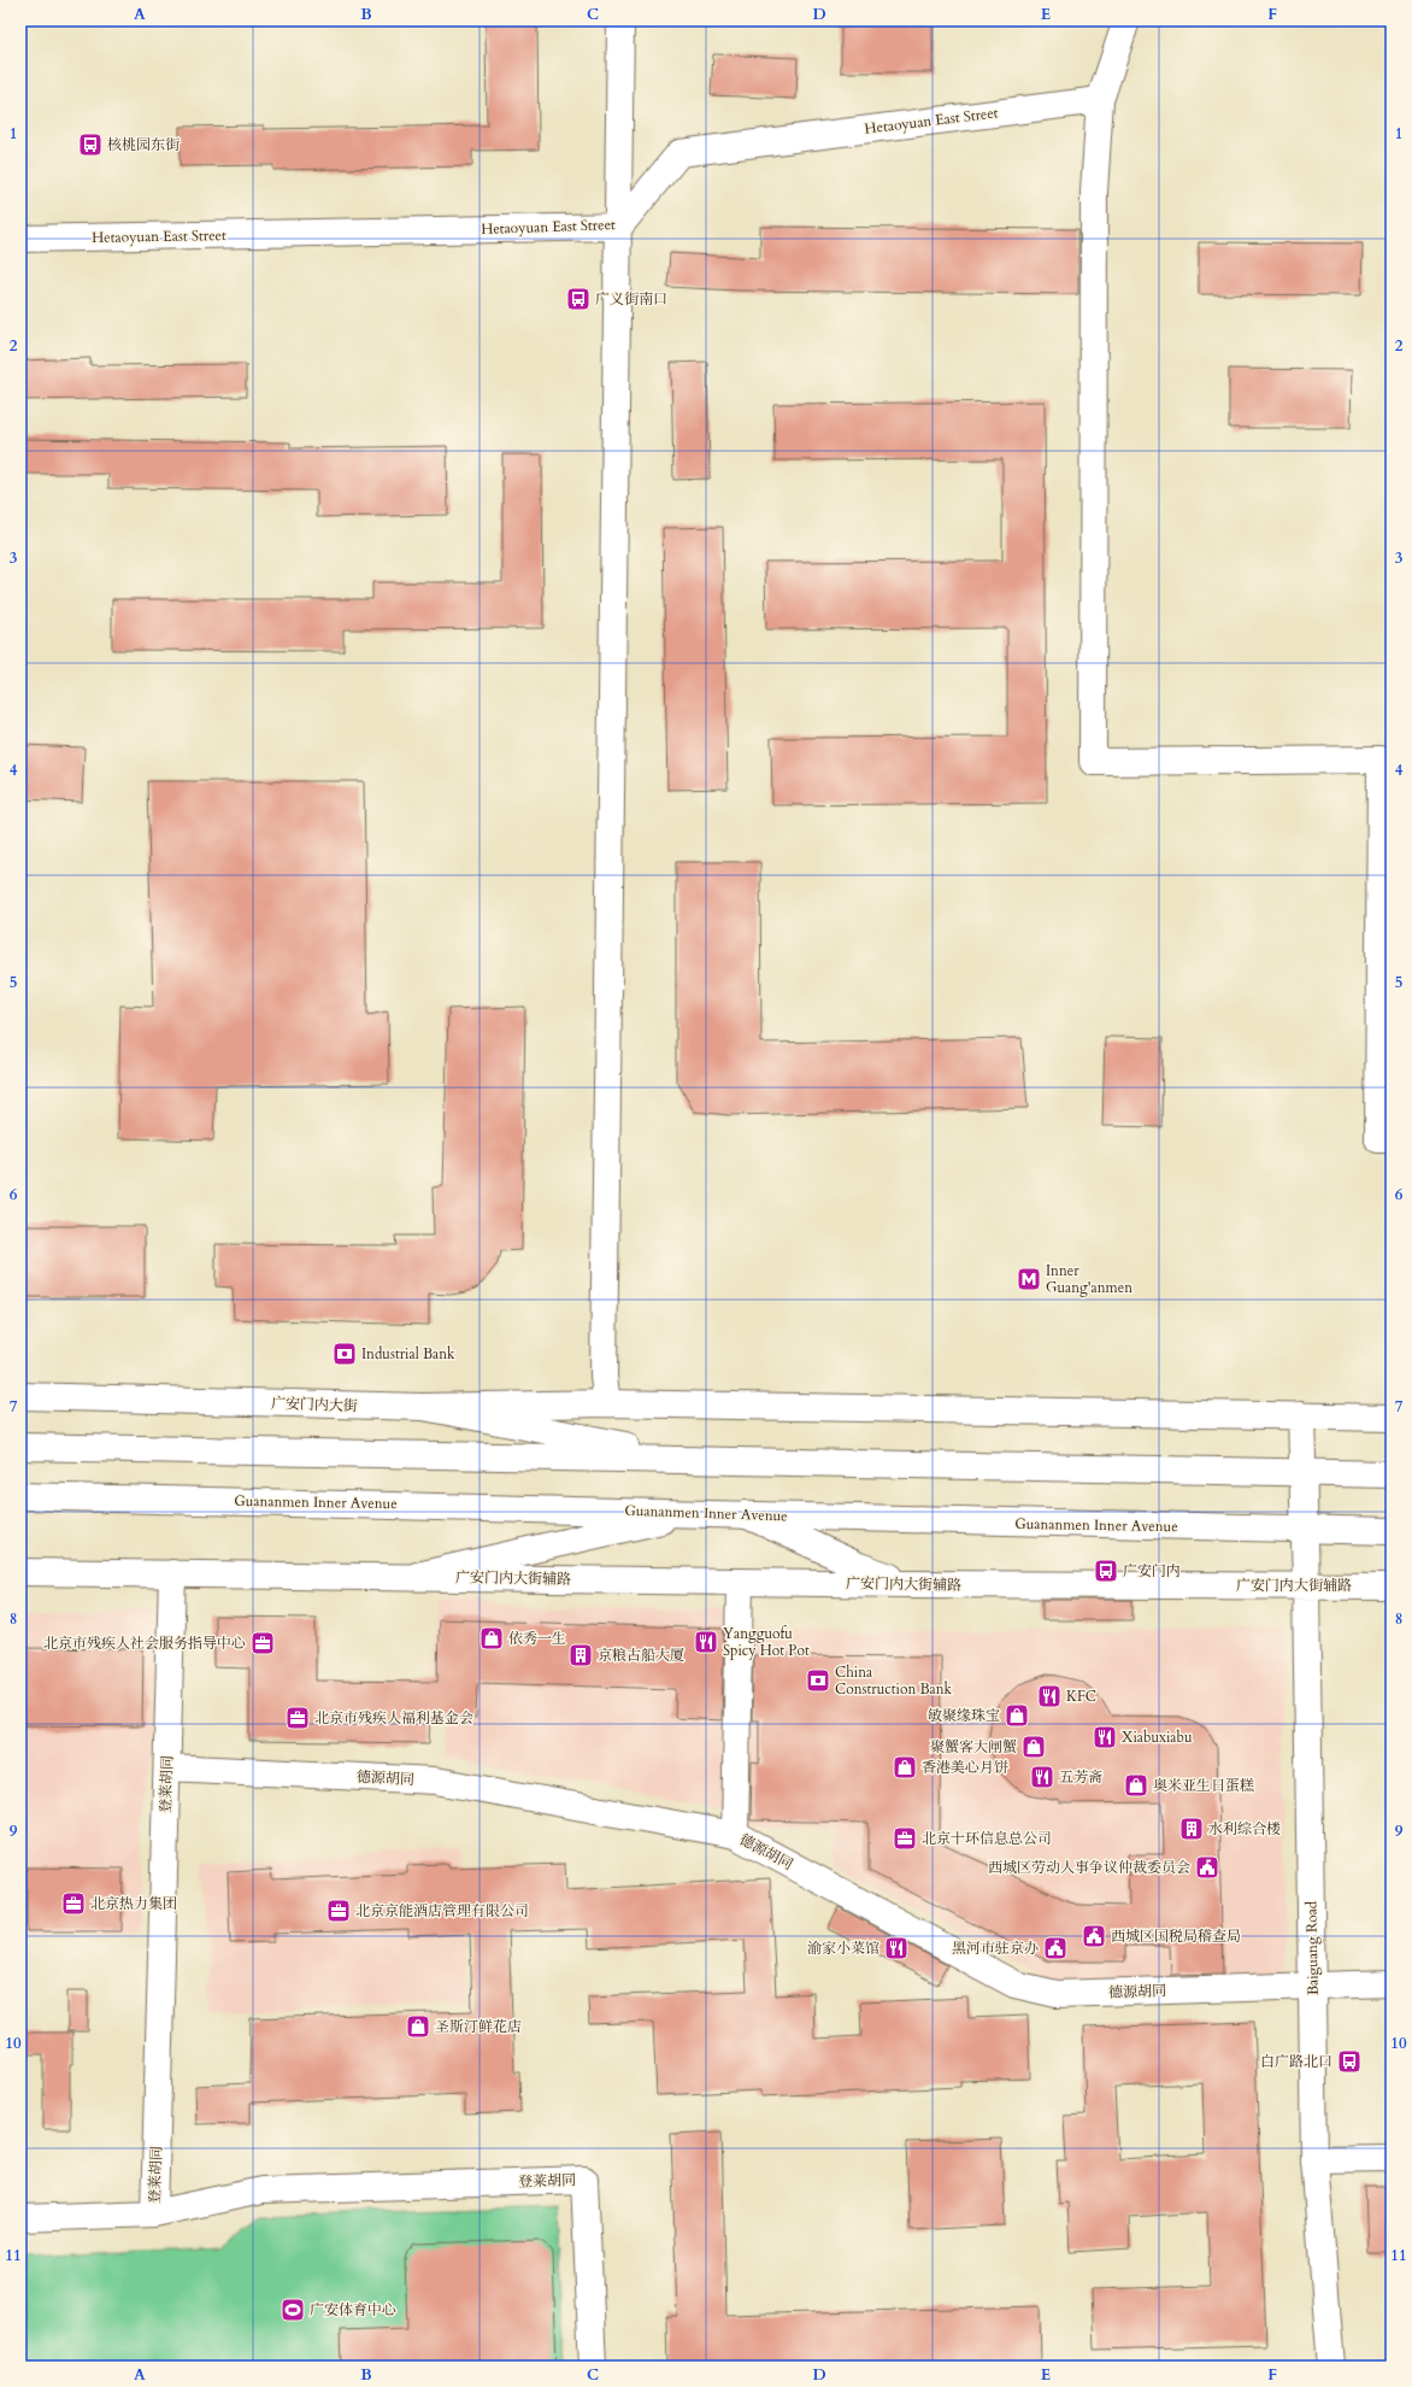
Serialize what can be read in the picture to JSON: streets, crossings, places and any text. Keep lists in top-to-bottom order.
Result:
{
  "streets": {
    "street": [
      "Hetaoyuan East Street",
      "广安门内大街",
      "Guananmen Inner Avenue",
      "广安门内大街辅路",
      "德源胡同",
      "登莱胡同",
      "Baiguang Road"
    ]
  },
  "crossings": [
    ["Guananmen Inner Avenue", "Baiguang Road"],
    ["广安门内大街辅路", "Baiguang Road"],
    ["德源胡同", "登莱胡同"],
    ["德源胡同", "Baiguang Road"]
  ],
  "places": {
    "bus stop": [
      "核桃园东街",
      "广义街南口",
      "广安门内",
      "白广路北口"
    ],
    "metro station": ["Inner Guang'anmen"],
    "bank": ["Industrial Bank", "China Construction Bank"],
    "shop": [
      "依秀一生",
      "敏聚缘珠宝",
      "聚蟹客大闸蟹",
      "香港美心月饼",
      "奥米亚生日蛋糕",
      "圣斯汀鲜花店"
    ],
    "restaurant": [
      "Yangguofu Spicy Hot Pot",
      "KFC",
      "Xiabuxiabu",
      "五芳斋",
      "渝家小菜馆"
    ],
    "office": [
      "北京市残疾人社会服务指导中心",
      "北京市残疾人福利基金会",
      "北京十环信息总公司",
      "北京热力集团",
      "北京京能酒店管理有限公司"
    ],
    "building": ["京粮古船大厦", "水利综合楼"],
    "public building": ["西城区劳动人事争议仲裁委员会", "西城区国税局稽查局", "黑河市驻京办"],
    "sports": ["广安体育中心"]
  },
  "grid": {
    "columns": [
      "A",
      "B",
      "C",
      "D",
      "E",
      "F"
    ],
    "rows": [
      "1",
      "2",
      "3",
      "4",
      "5",
      "6",
      "7",
      "8",
      "9",
      "10",
      "11"
    ]
  }
}
